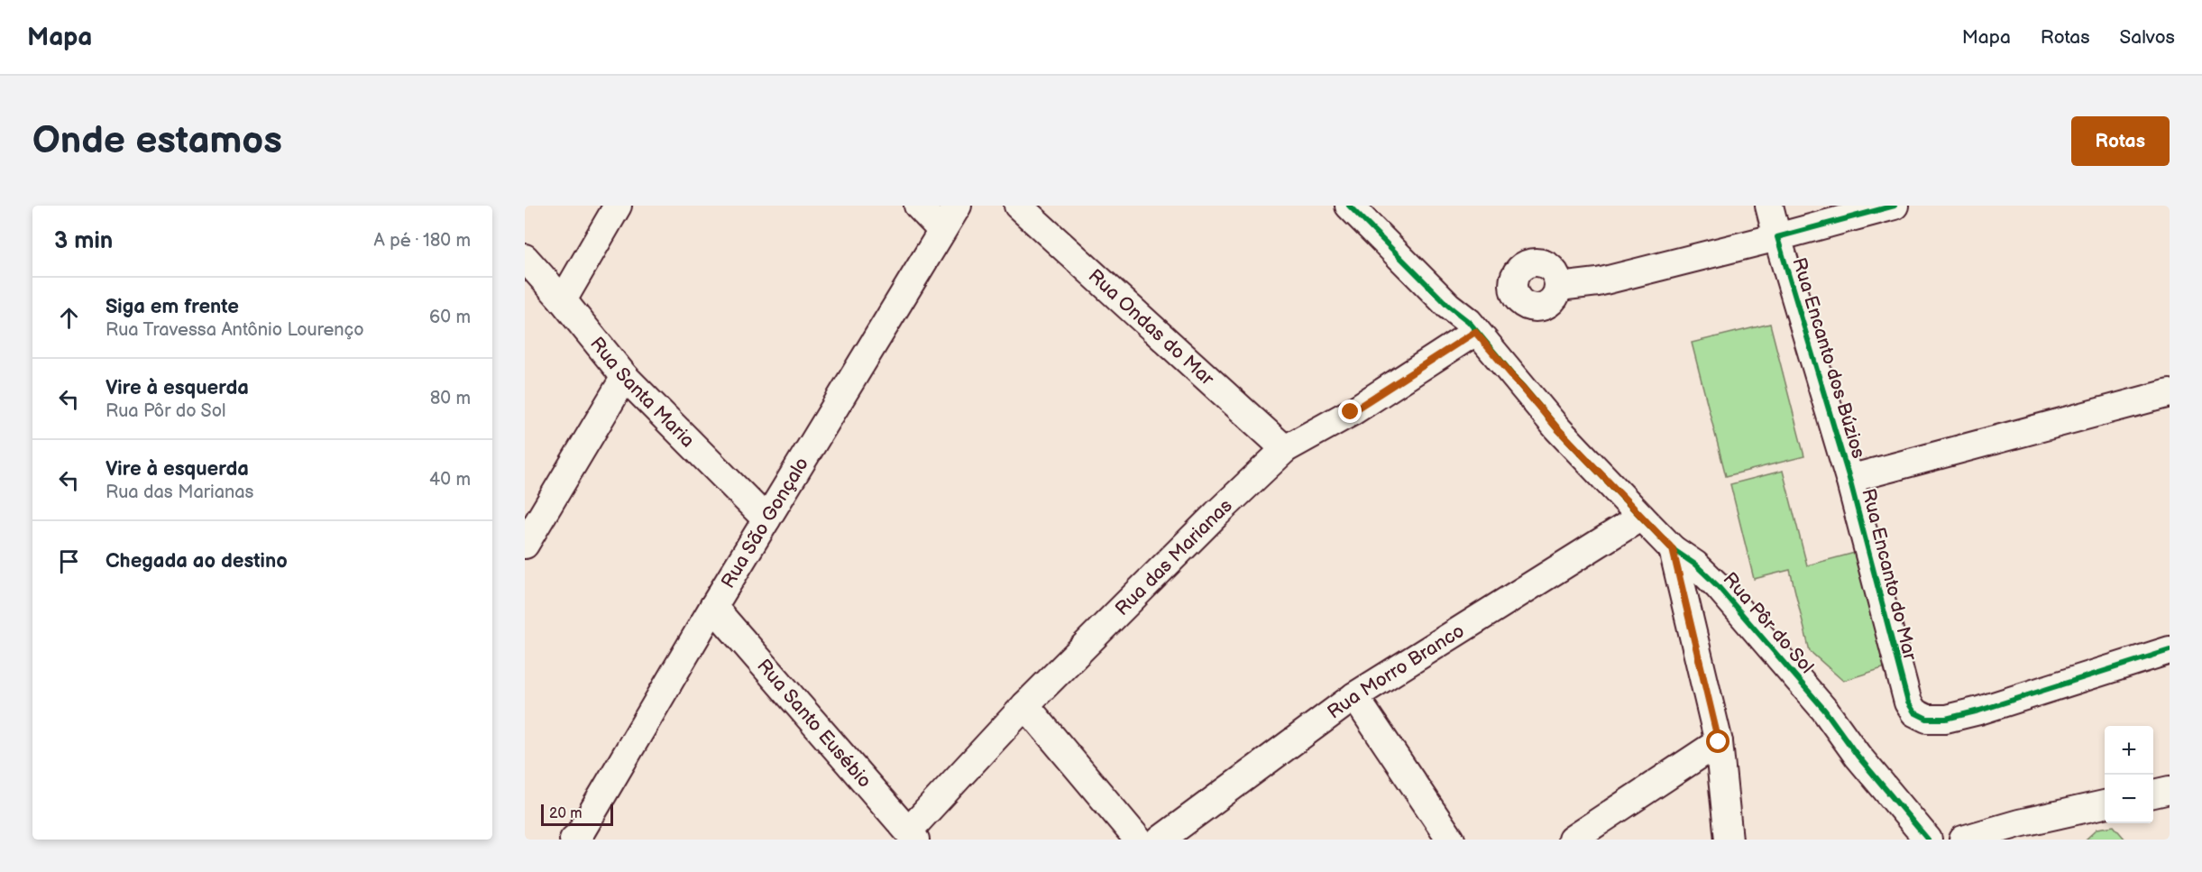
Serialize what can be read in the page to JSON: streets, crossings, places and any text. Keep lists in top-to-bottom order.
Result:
{
  "streets": {
    "street": [
      "Rua Ondas do Mar",
      "Rua Encanto dos Búzios",
      "Rua Santa Maria",
      "Rua São Gonçalo",
      "Rua das Marianas",
      "Rua Encanto do Mar",
      "Rua Pôr do Sol",
      "Rua Morro Branco",
      "Rua Santo Eusébio"
    ]
  },
  "crossings": [
    ["Rua Ondas do Mar", "Rua das Marianas"],
    ["Rua Encanto dos Búzios", "Rua Encanto do Mar"],
    ["Rua Santa Maria", "Rua São Gonçalo"],
    ["Rua São Gonçalo", "Rua Santo Eusébio"],
    ["Rua das Marianas", "Rua Pôr do Sol"],
    ["Rua das Marianas", "Rua Santo Eusébio"],
    ["Rua Pôr do Sol", "Rua Morro Branco"]
  ],
  "scale_bar": "20 m",
  "page": {
    "header": "Mapa",
    "nav": ["Mapa", "Rotas", "Salvos"],
    "buttons": "Rotas",
    "title": "Onde estamos",
    "heading": ["3 min", "A pé · 180 m"],
    "list": [
      ["Siga em frente", "Rua Travessa Antônio Lourenço", "60 m"],
      ["Vire à esquerda", "Rua Pôr do Sol", "80 m"],
      ["Vire à esquerda", "Rua das Marianas", "40 m"],
      "Chegada ao destino"
    ],
    "map_buttons": ["+", "−"],
    "scale": "20 m"
  }
}
